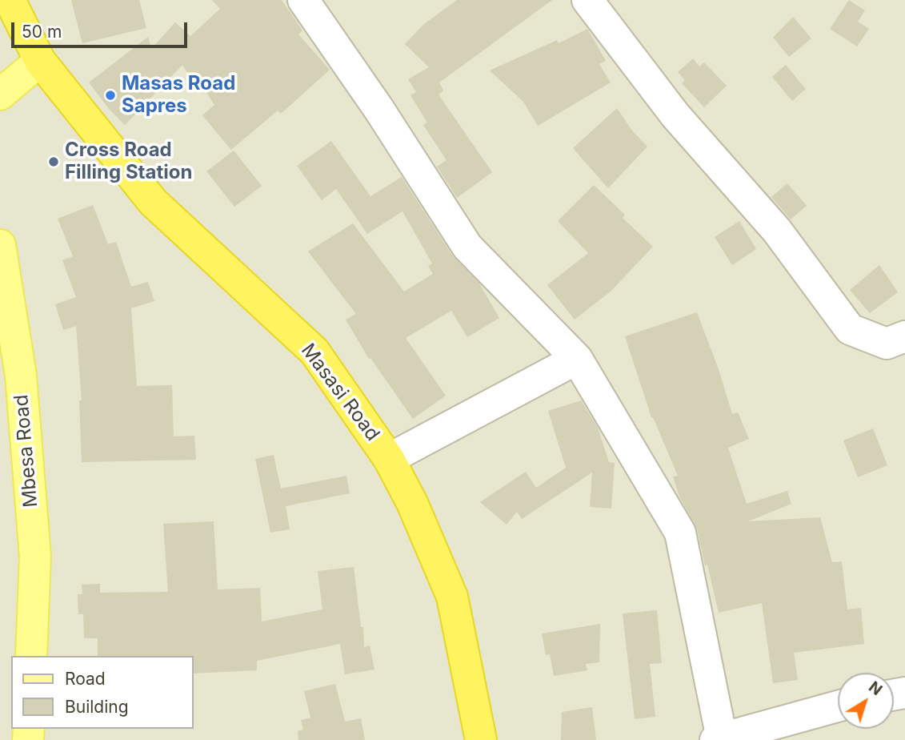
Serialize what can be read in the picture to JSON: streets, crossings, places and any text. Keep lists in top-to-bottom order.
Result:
{
  "streets": {
    "highway": ["Masasi Road"],
    "main road": ["Mbesa Road"]
  },
  "places": ["Masas Road Sapres", "Cross Road Filling Station"],
  "legend": ["Road", "Building"],
  "scale_bar": "50 m",
  "north": "top right"
}
